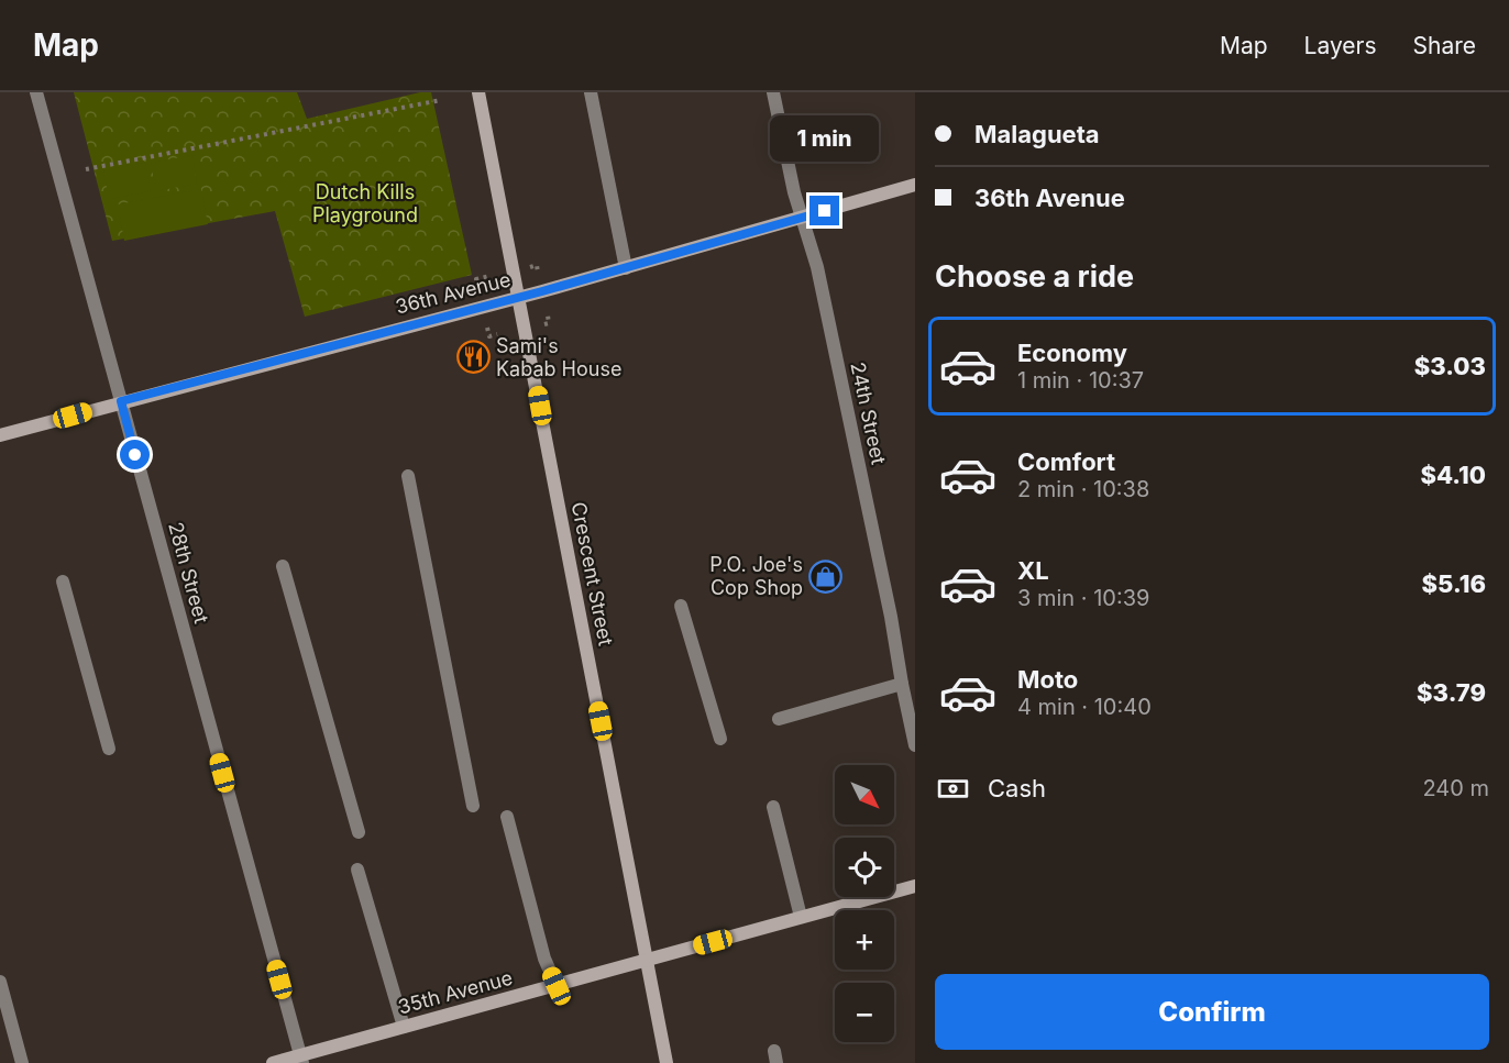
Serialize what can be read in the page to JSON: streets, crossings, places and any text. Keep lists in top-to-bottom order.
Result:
{
  "streets": {
    "street": [
      "36th Avenue",
      "24th Street",
      "28th Street",
      "Crescent Street",
      "35th Avenue"
    ]
  },
  "crossings": [
    ["36th Avenue", "24th Street"],
    ["36th Avenue", "28th Street"],
    ["36th Avenue", "Crescent Street"],
    ["28th Street", "35th Avenue"],
    ["Crescent Street", "35th Avenue"]
  ],
  "parks": ["Dutch Kills Playground"],
  "places": {
    "restaurant": ["Sami's Kabab House"],
    "shop": ["P.O. Joe's Cop Shop"]
  },
  "north": "bottom right",
  "page": {
    "header": "Map",
    "nav": ["Map", "Layers", "Share"],
    "banner": ["Malagueta", "36th Avenue"],
    "bubble": "1 min",
    "heading": "Choose a ride",
    "list": [
      {
        "name": "Economy",
        "note": "1 min · 10:37",
        "value": "$3.03"
      },
      {
        "name": "Comfort",
        "note": "2 min · 10:38",
        "value": "$4.10"
      },
      {
        "name": "XL",
        "note": "3 min · 10:39",
        "value": "$5.16"
      },
      {
        "name": "Moto",
        "note": "4 min · 10:40",
        "value": "$3.79"
      }
    ],
    "pay": ["Cash", "240 m"],
    "map_buttons": ["+", "−"],
    "buttons": "Confirm"
  }
}
